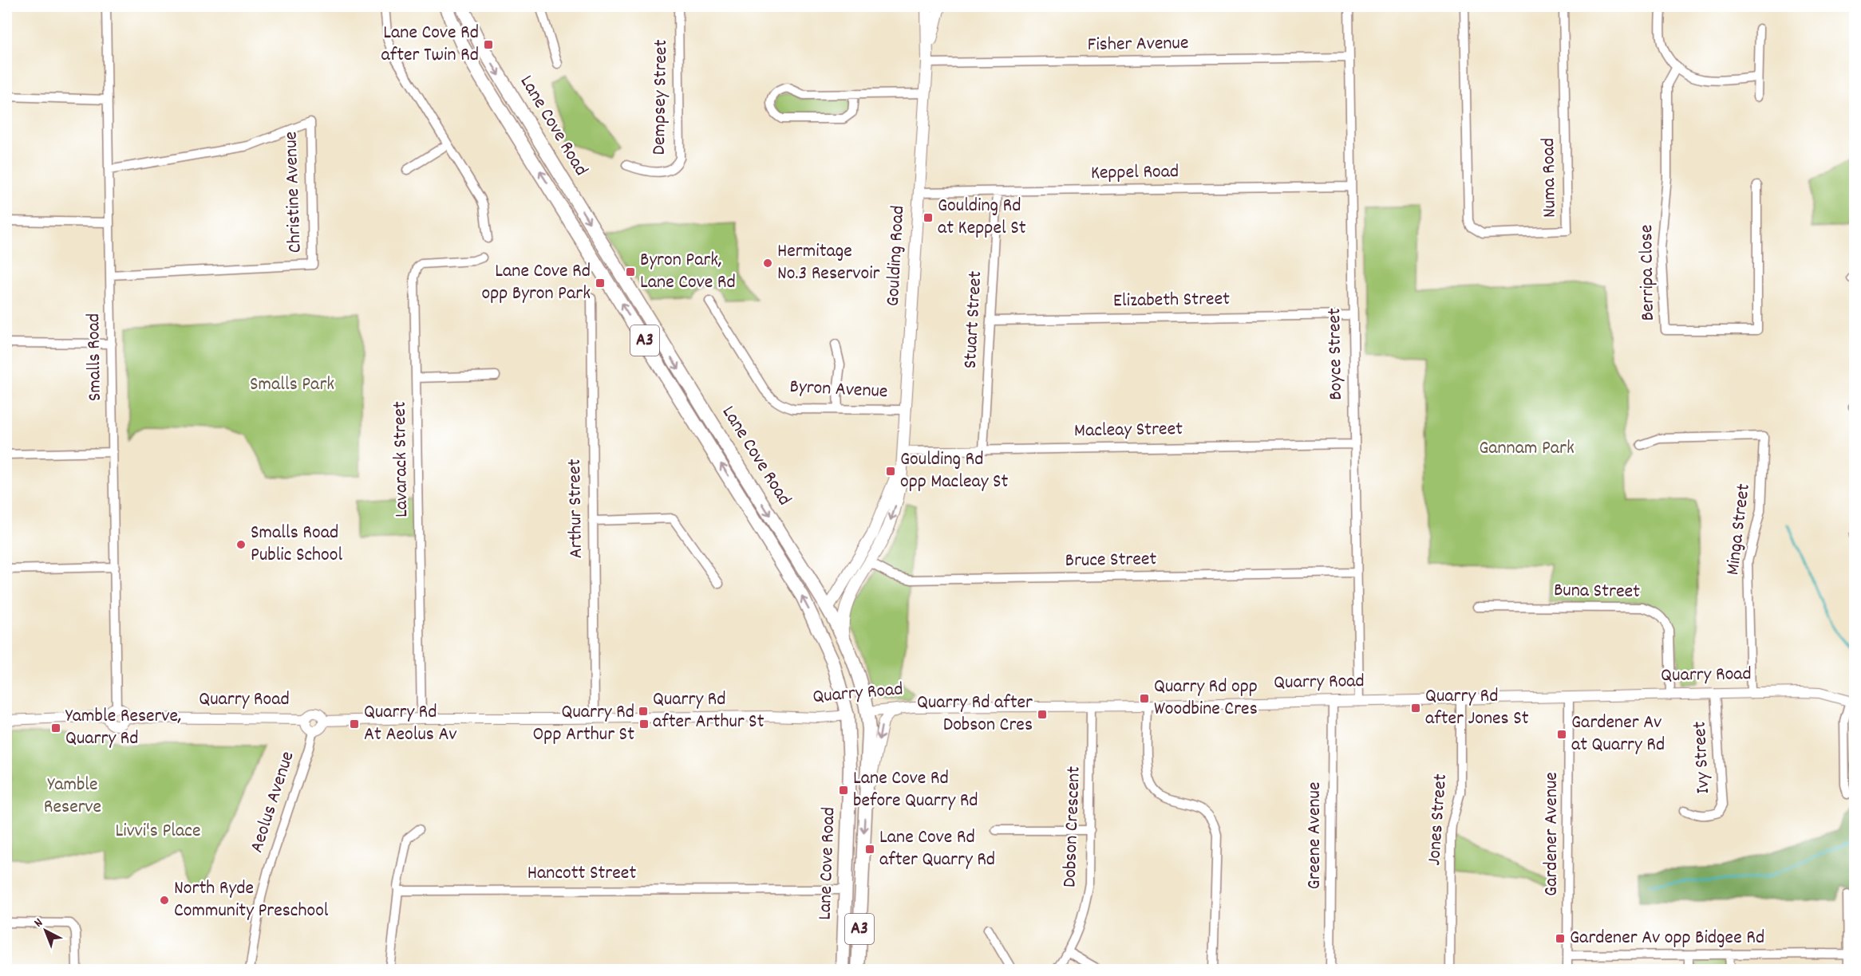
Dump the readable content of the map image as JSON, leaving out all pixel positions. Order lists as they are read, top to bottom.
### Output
{
  "streets": {
    "highway": ["Lane Cove Road", "A3", "Quarry Road"],
    "main road": ["Goulding Road"],
    "street": [
      "Fisher Avenue",
      "Dempsey Street",
      "Keppel Road",
      "Numa Road",
      "Christine Avenue",
      "Berripa Close",
      "Elizabeth Street",
      "Stuart Street",
      "Boyce Street",
      "Smalls Road",
      "Byron Avenue",
      "Macleay Street",
      "Lavarack Street",
      "Arthur Street",
      "Minga Street",
      "Bruce Street",
      "Buna Street",
      "Ivy Street",
      "Aeolus Avenue",
      "Jones Street",
      "Dobson Crescent",
      "Gardener Avenue",
      "Greene Avenue",
      "Hancott Street"
    ]
  },
  "crossings": [
    ["Fisher Avenue", "Goulding Road"],
    ["Fisher Avenue", "Boyce Street"],
    ["Lane Cove Road", "Goulding Road"],
    ["Lane Cove Road", "Quarry Road"],
    ["Lane Cove Road", "Hancott Street"],
    ["Keppel Road", "Goulding Road"],
    ["Keppel Road", "Stuart Street"],
    ["Keppel Road", "Boyce Street"],
    ["Christine Avenue", "Smalls Road"],
    ["Goulding Road", "Byron Avenue"],
    ["Goulding Road", "Macleay Street"],
    ["Goulding Road", "Bruce Street"],
    ["Elizabeth Street", "Stuart Street"],
    ["Elizabeth Street", "Boyce Street"],
    ["Stuart Street", "Macleay Street"],
    ["Boyce Street", "Macleay Street"],
    ["Boyce Street", "Bruce Street"],
    ["Boyce Street", "Quarry Road"],
    ["Smalls Road", "Quarry Road"],
    ["Lavarack Street", "Quarry Road"],
    ["Arthur Street", "Quarry Road"],
    ["Minga Street", "Quarry Road"],
    ["Buna Street", "Quarry Road"],
    ["Quarry Road", "Ivy Street"],
    ["Quarry Road", "Aeolus Avenue"],
    ["Quarry Road", "Jones Street"],
    ["Quarry Road", "Dobson Crescent"],
    ["Quarry Road", "Gardener Avenue"],
    ["Quarry Road", "Greene Avenue"]
  ],
  "parks": [
    "Smalls Park",
    "Gannam Park",
    "Yamble Reserve",
    "Livvi's Place"
  ],
  "places": {
    "transit": [
      "Lane Cove Rd after Twin Rd",
      "Goulding Rd at Keppel St",
      "Byron Park, Lane Cove Rd",
      "Lane Cove Rd opp Byron Park",
      "Goulding Rd opp Macleay St",
      "Quarry Rd opp Woodbine Cres",
      "Quarry Rd after Jones St",
      "Quarry Rd after Arthur St",
      "Quarry Rd after Dobson Cres",
      "Quarry Rd At Aeolus Av",
      "Quarry Rd Opp Arthur St",
      "Yamble Reserve, Quarry Rd",
      "Gardener Av at Quarry Rd",
      "Lane Cove Rd before Quarry Rd",
      "Lane Cove Rd after Quarry Rd",
      "Gardener Av opp Bidgee Rd"
    ],
    "other": ["Hermitage No.3 Reservoir", "Smalls Road Public School", "North Ryde Community Preschool"]
  },
  "north": "top left"
}
